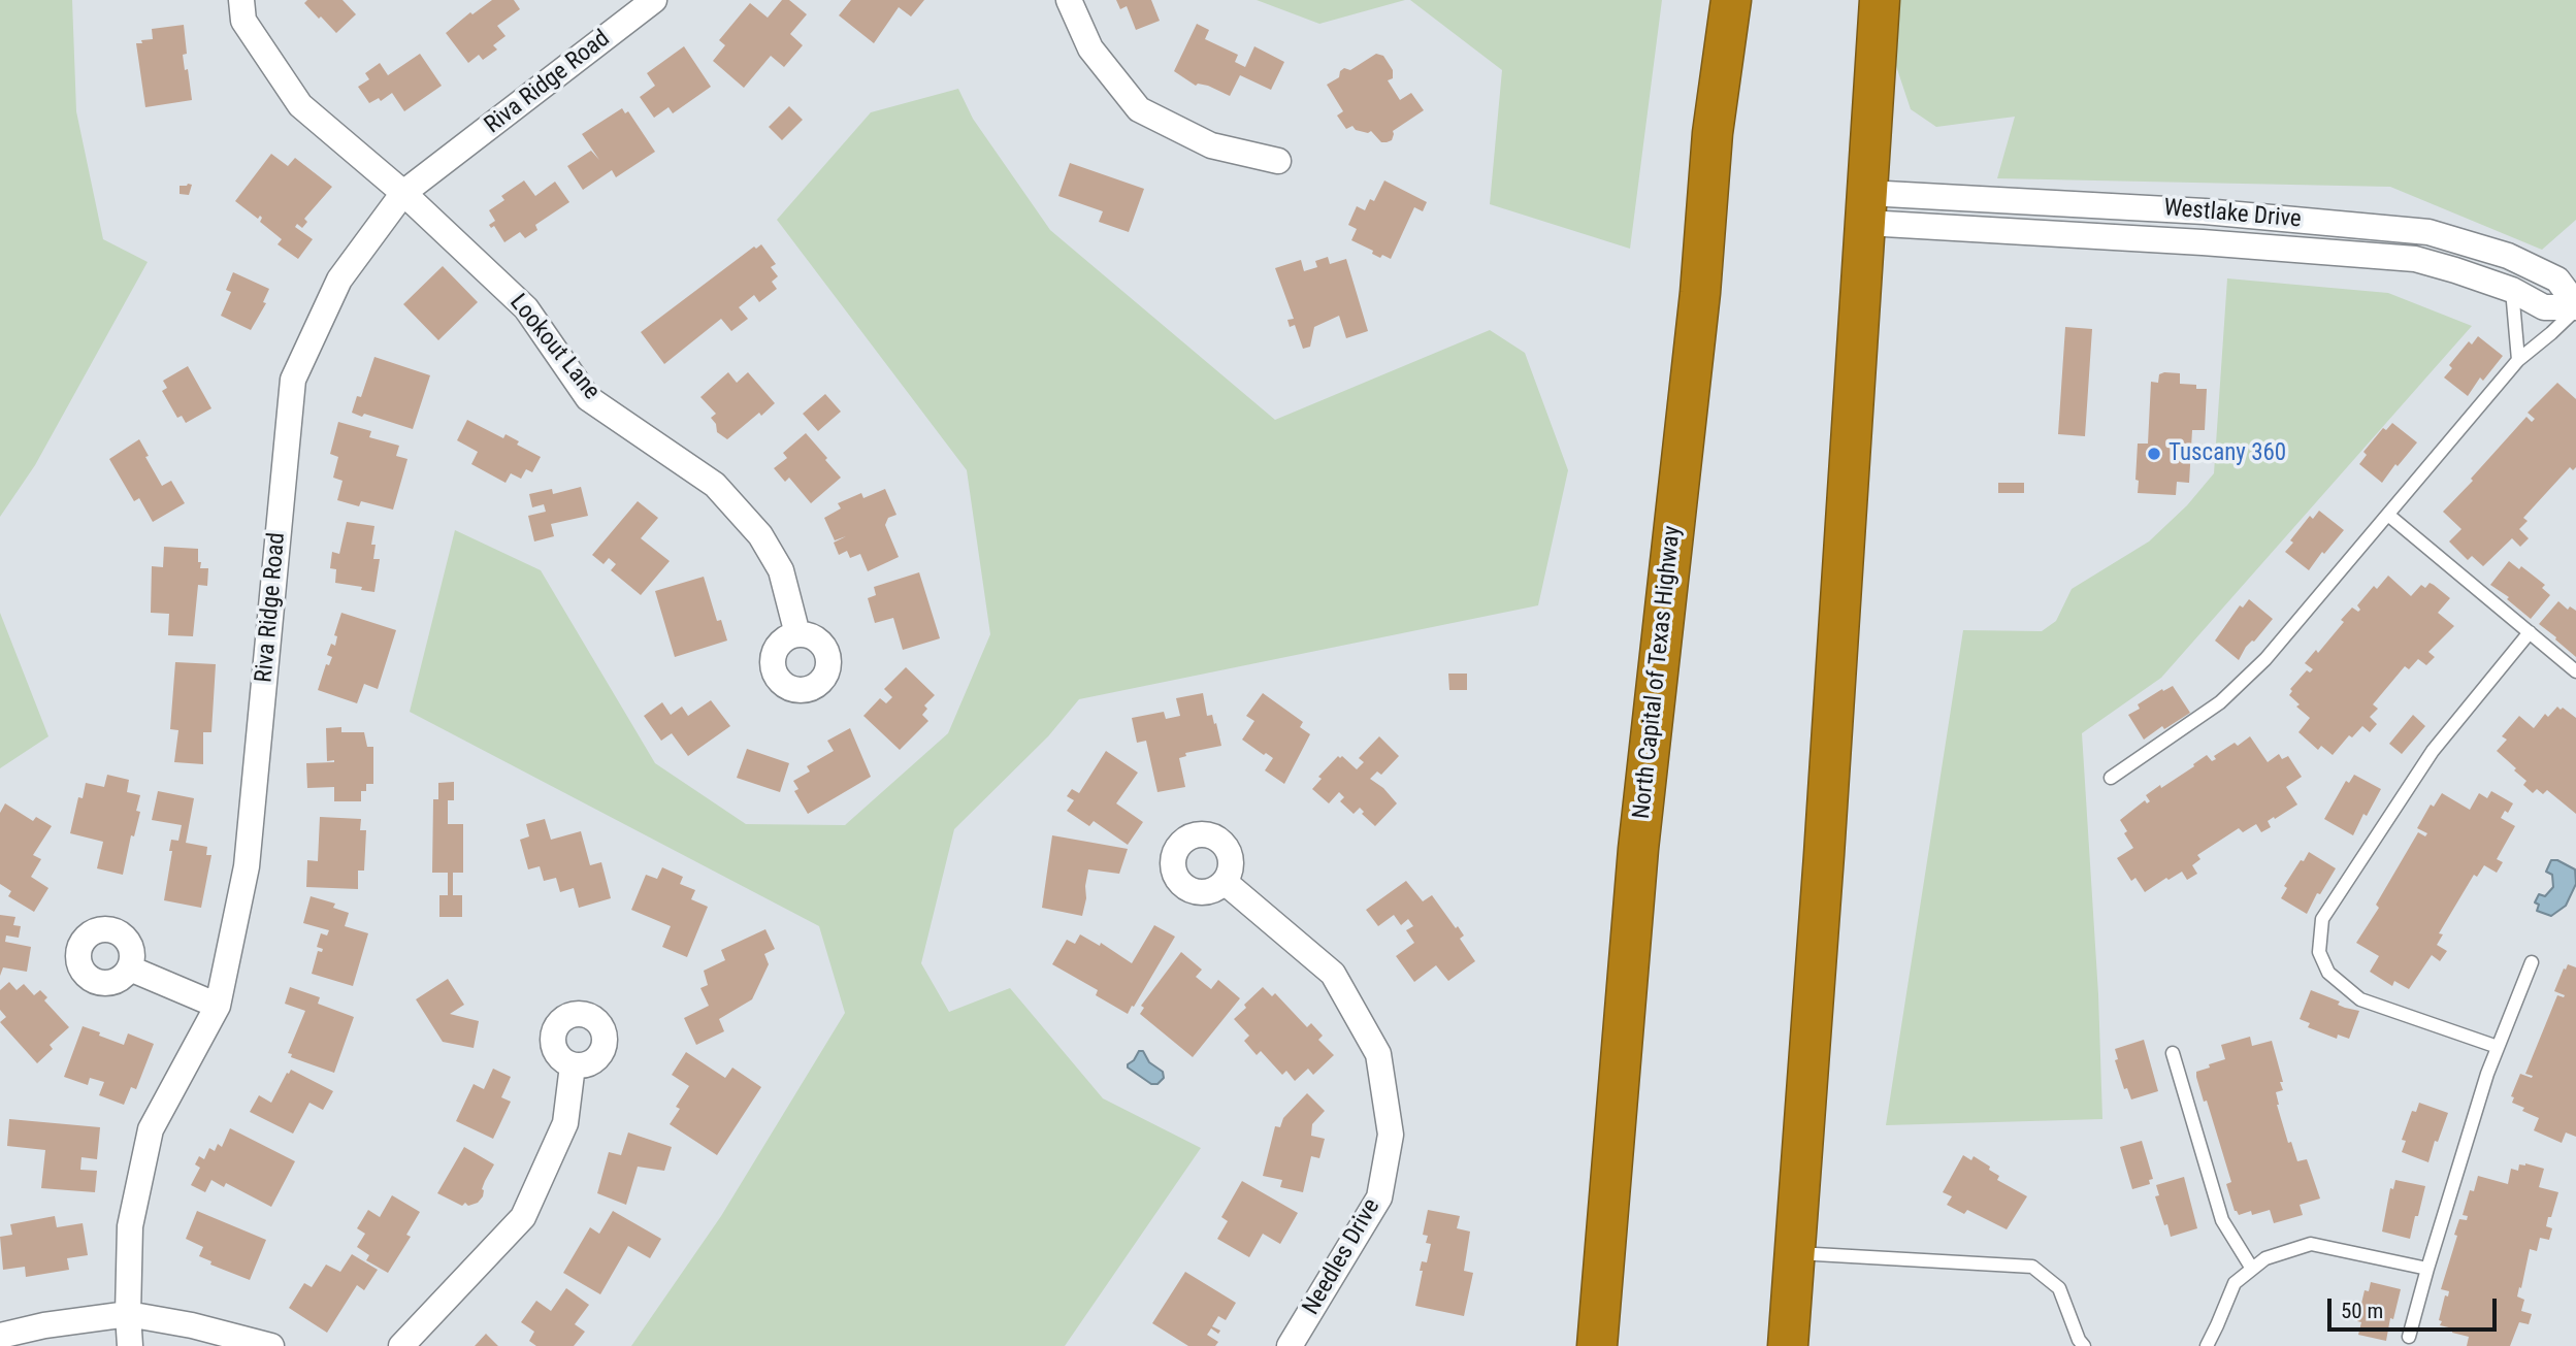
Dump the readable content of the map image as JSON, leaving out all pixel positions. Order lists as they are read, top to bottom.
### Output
{
  "streets": {
    "highway": ["North Capital of Texas Highway"],
    "street": [
      "Riva Ridge Road",
      "Westlake Drive",
      "Lookout Lane",
      "Needles Drive"
    ]
  },
  "crossings": [
    ["Riva Ridge Road", "Lookout Lane"]
  ],
  "places": ["Tuscany 360"],
  "scale_bar": "50 m"
}
